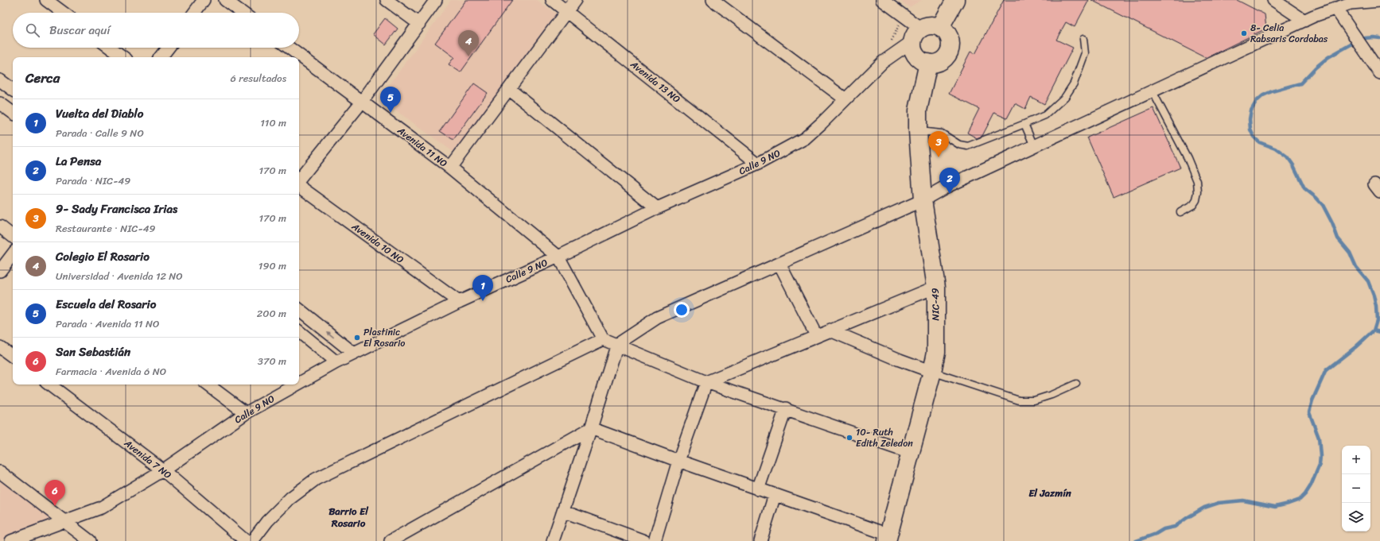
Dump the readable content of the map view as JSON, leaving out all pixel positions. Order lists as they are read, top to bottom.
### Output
{
  "streets": {
    "street": [
      "Avenida 13 NO",
      "Avenida 11 NO",
      "Calle 9 NO",
      "Avenida 10 NO",
      "NIC-49",
      "Avenida 7 NO"
    ]
  },
  "crossings": [
    ["Avenida 13 NO", "Calle 9 NO"],
    ["Avenida 11 NO", "Calle 9 NO"],
    ["Calle 9 NO", "Avenida 10 NO"],
    ["Calle 9 NO", "NIC-49"],
    ["Calle 9 NO", "Avenida 7 NO"]
  ],
  "districts": ["El Jazmín", "Barrio El Rosario"],
  "places": ["8- Celia Rabsaris Cordobas", "Plastinic El Rosario", "10- Ruth Edith Zeledon"],
  "page": {
    "search": "Buscar aquí",
    "pins": [
      "4",
      "5",
      "3",
      "2",
      "1",
      "6"
    ],
    "heading": ["Cerca", "6 resultados"],
    "list": [
      {
        "mark": "1",
        "name": "Vuelta del Diablo",
        "note": "Parada · Calle 9 NO",
        "value": "110 m"
      },
      {
        "mark": "2",
        "name": "La Pensa",
        "note": "Parada · NIC-49",
        "value": "170 m"
      },
      {
        "mark": "3",
        "name": "9- Sady Francisca Irias",
        "note": "Restaurante · NIC-49",
        "value": "170 m"
      },
      {
        "mark": "4",
        "name": "Colegio El Rosario",
        "note": "Universidad · Avenida 12 NO",
        "value": "190 m"
      },
      {
        "mark": "5",
        "name": "Escuela del Rosario",
        "note": "Parada · Avenida 11 NO",
        "value": "200 m"
      },
      {
        "mark": "6",
        "name": "San Sebastián",
        "note": "Farmacia · Avenida 6 NO",
        "value": "370 m"
      }
    ],
    "map_buttons": ["+", "−"]
  }
}
